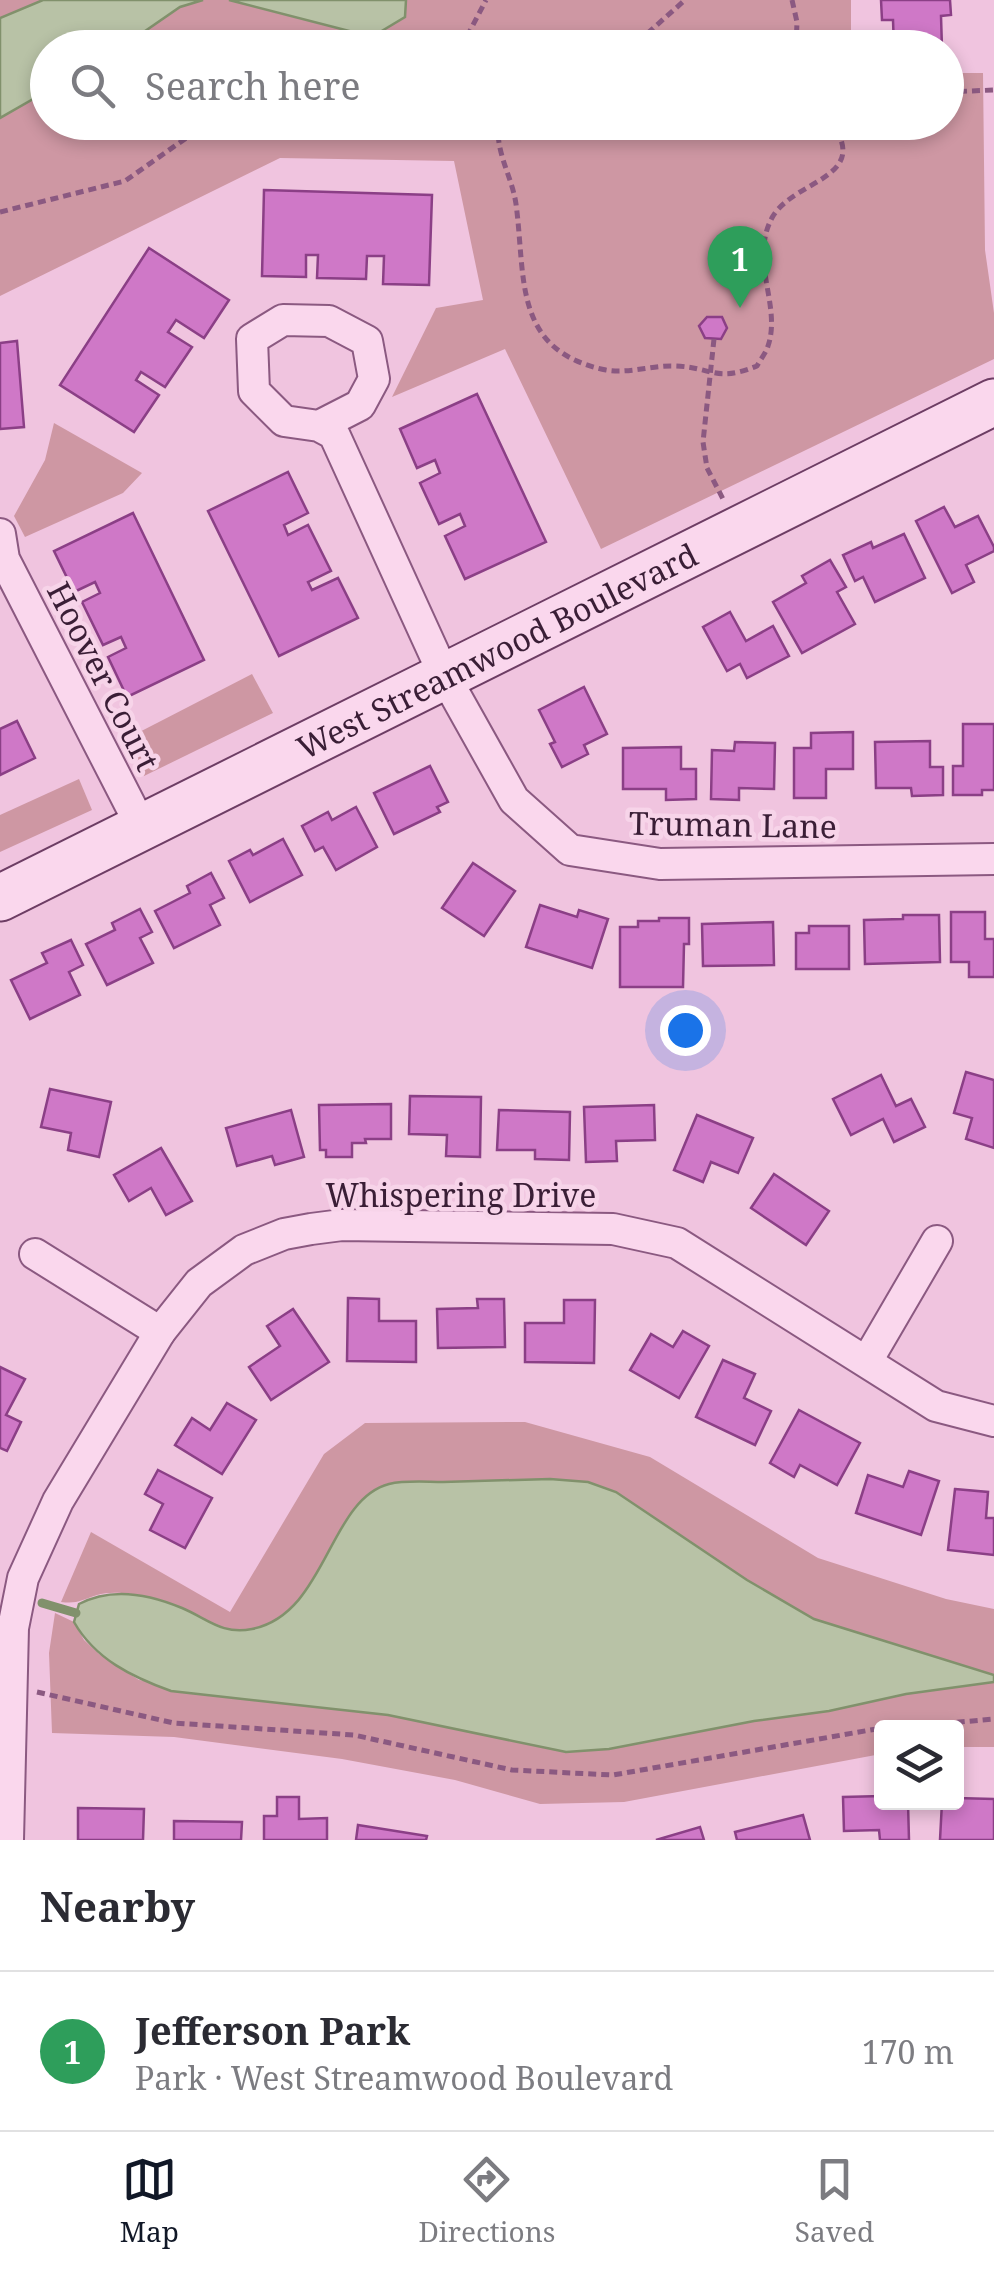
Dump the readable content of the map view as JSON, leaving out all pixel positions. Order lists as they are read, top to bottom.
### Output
{
  "streets": {
    "street": [
      "West Streamwood Boulevard",
      "Hoover Court",
      "Truman Lane",
      "Whispering Drive"
    ]
  },
  "crossings": [
    ["West Streamwood Boulevard", "Hoover Court"],
    ["West Streamwood Boulevard", "Truman Lane"]
  ],
  "page": {
    "search": "Search here",
    "pins": "1",
    "heading": "Nearby",
    "list": [
      {
        "mark": "1",
        "name": "Jefferson Park",
        "note": "Park · West Streamwood Boulevard",
        "value": "170 m"
      }
    ],
    "nav": ["Map", "Directions", "Saved"]
  }
}
